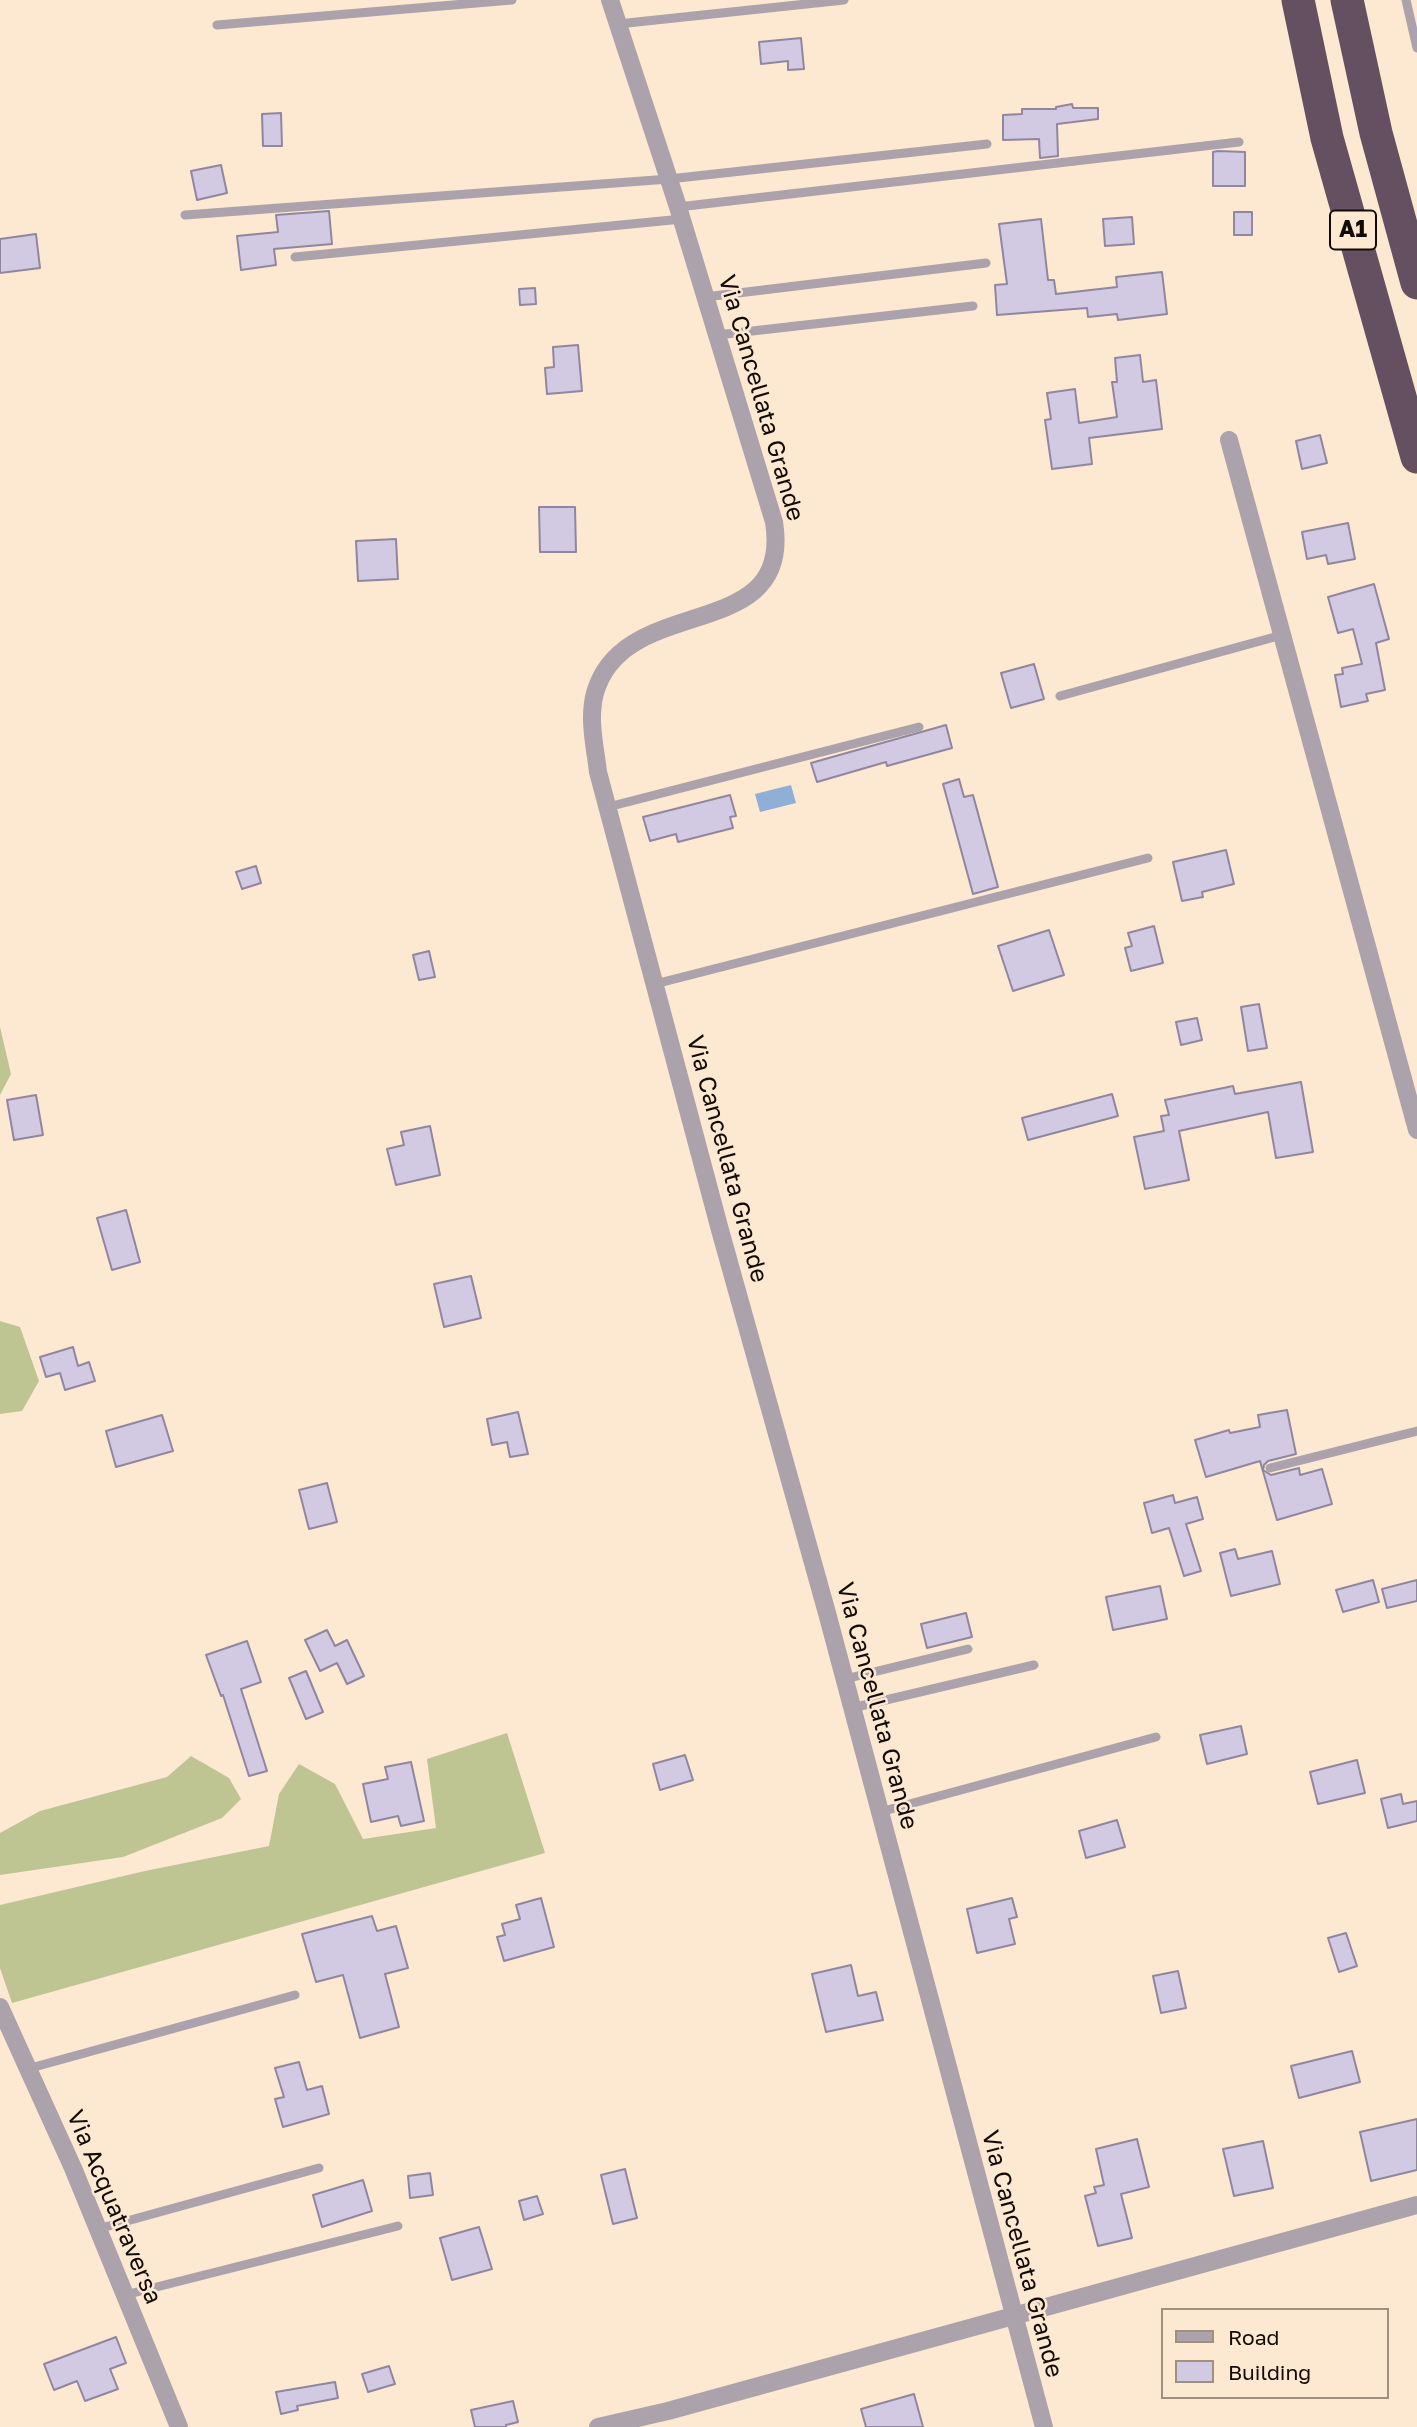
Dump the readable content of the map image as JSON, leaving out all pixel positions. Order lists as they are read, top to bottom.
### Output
{
  "streets": {
    "highway": ["A1"],
    "street": ["Via Cancellata Grande", "Via Acquatraversa"]
  },
  "legend": ["Road", "Building"]
}
